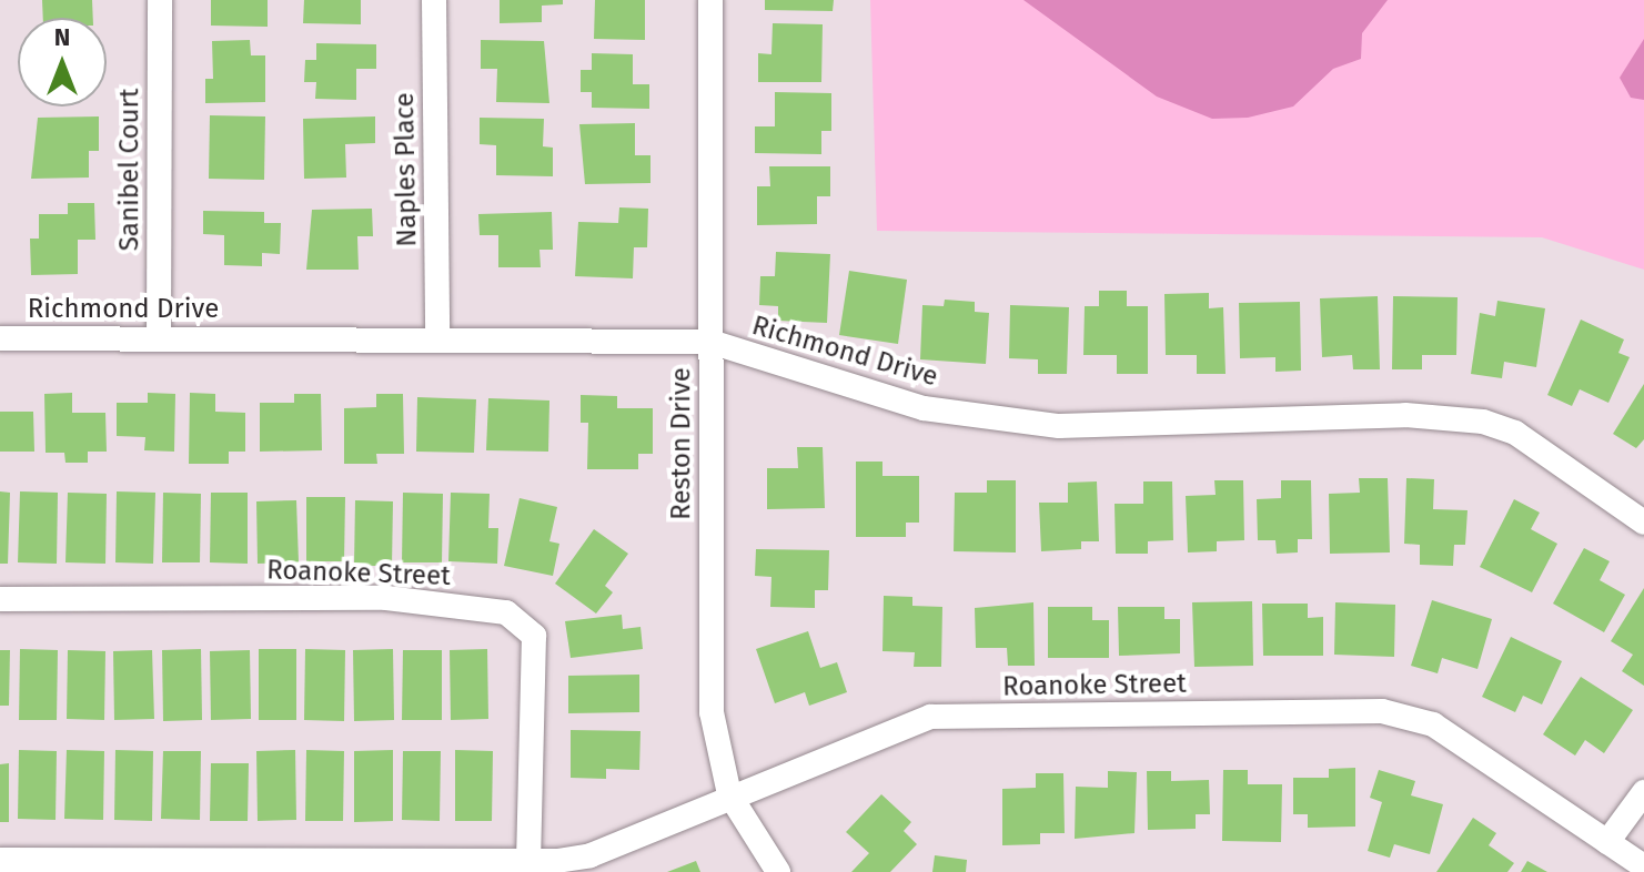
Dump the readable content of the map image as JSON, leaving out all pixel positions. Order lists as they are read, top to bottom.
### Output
{
  "streets": {
    "street": [
      "Sanibel Court",
      "Naples Place",
      "Richmond Drive",
      "Reston Drive",
      "Roanoke Street"
    ]
  },
  "crossings": [
    ["Sanibel Court", "Richmond Drive"],
    ["Naples Place", "Richmond Drive"],
    ["Richmond Drive", "Reston Drive"],
    ["Reston Drive", "Roanoke Street"]
  ],
  "north": "top"
}
